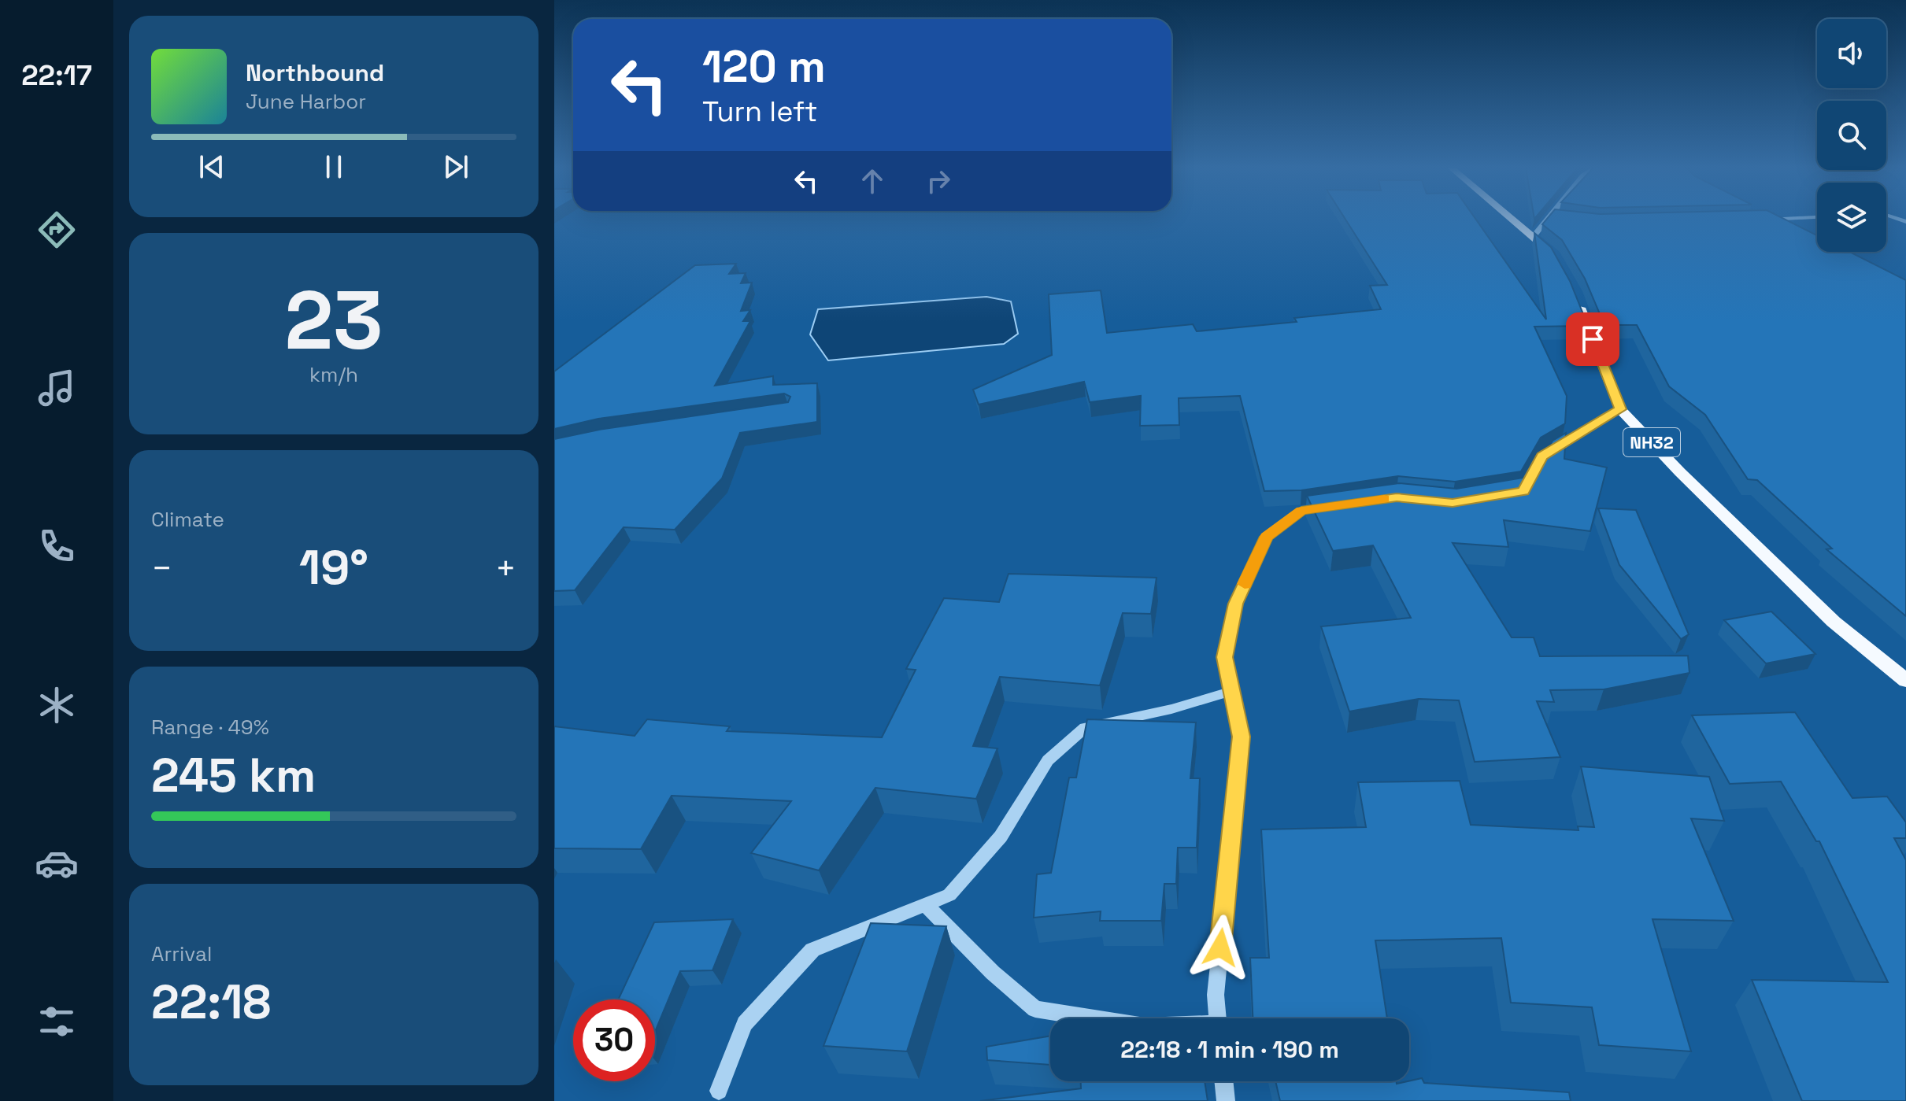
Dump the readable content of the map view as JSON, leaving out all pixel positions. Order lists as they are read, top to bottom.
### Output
{
  "streets": {
    "main road": ["NH32"]
  },
  "page": {
    "tabs": "22:17",
    "turn": ["120 m", "Turn left"],
    "song": ["Northbound", "June Harbor"],
    "tile": [
      ["23", "km/h"],
      "Climate",
      ["Range · 49%", "245 km"],
      ["Arrival", "22:18"]
    ],
    "heat": ["−", "19°", "+"],
    "limit": "30",
    "trip": "22:18 · 1 min · 190 m"
  }
}
